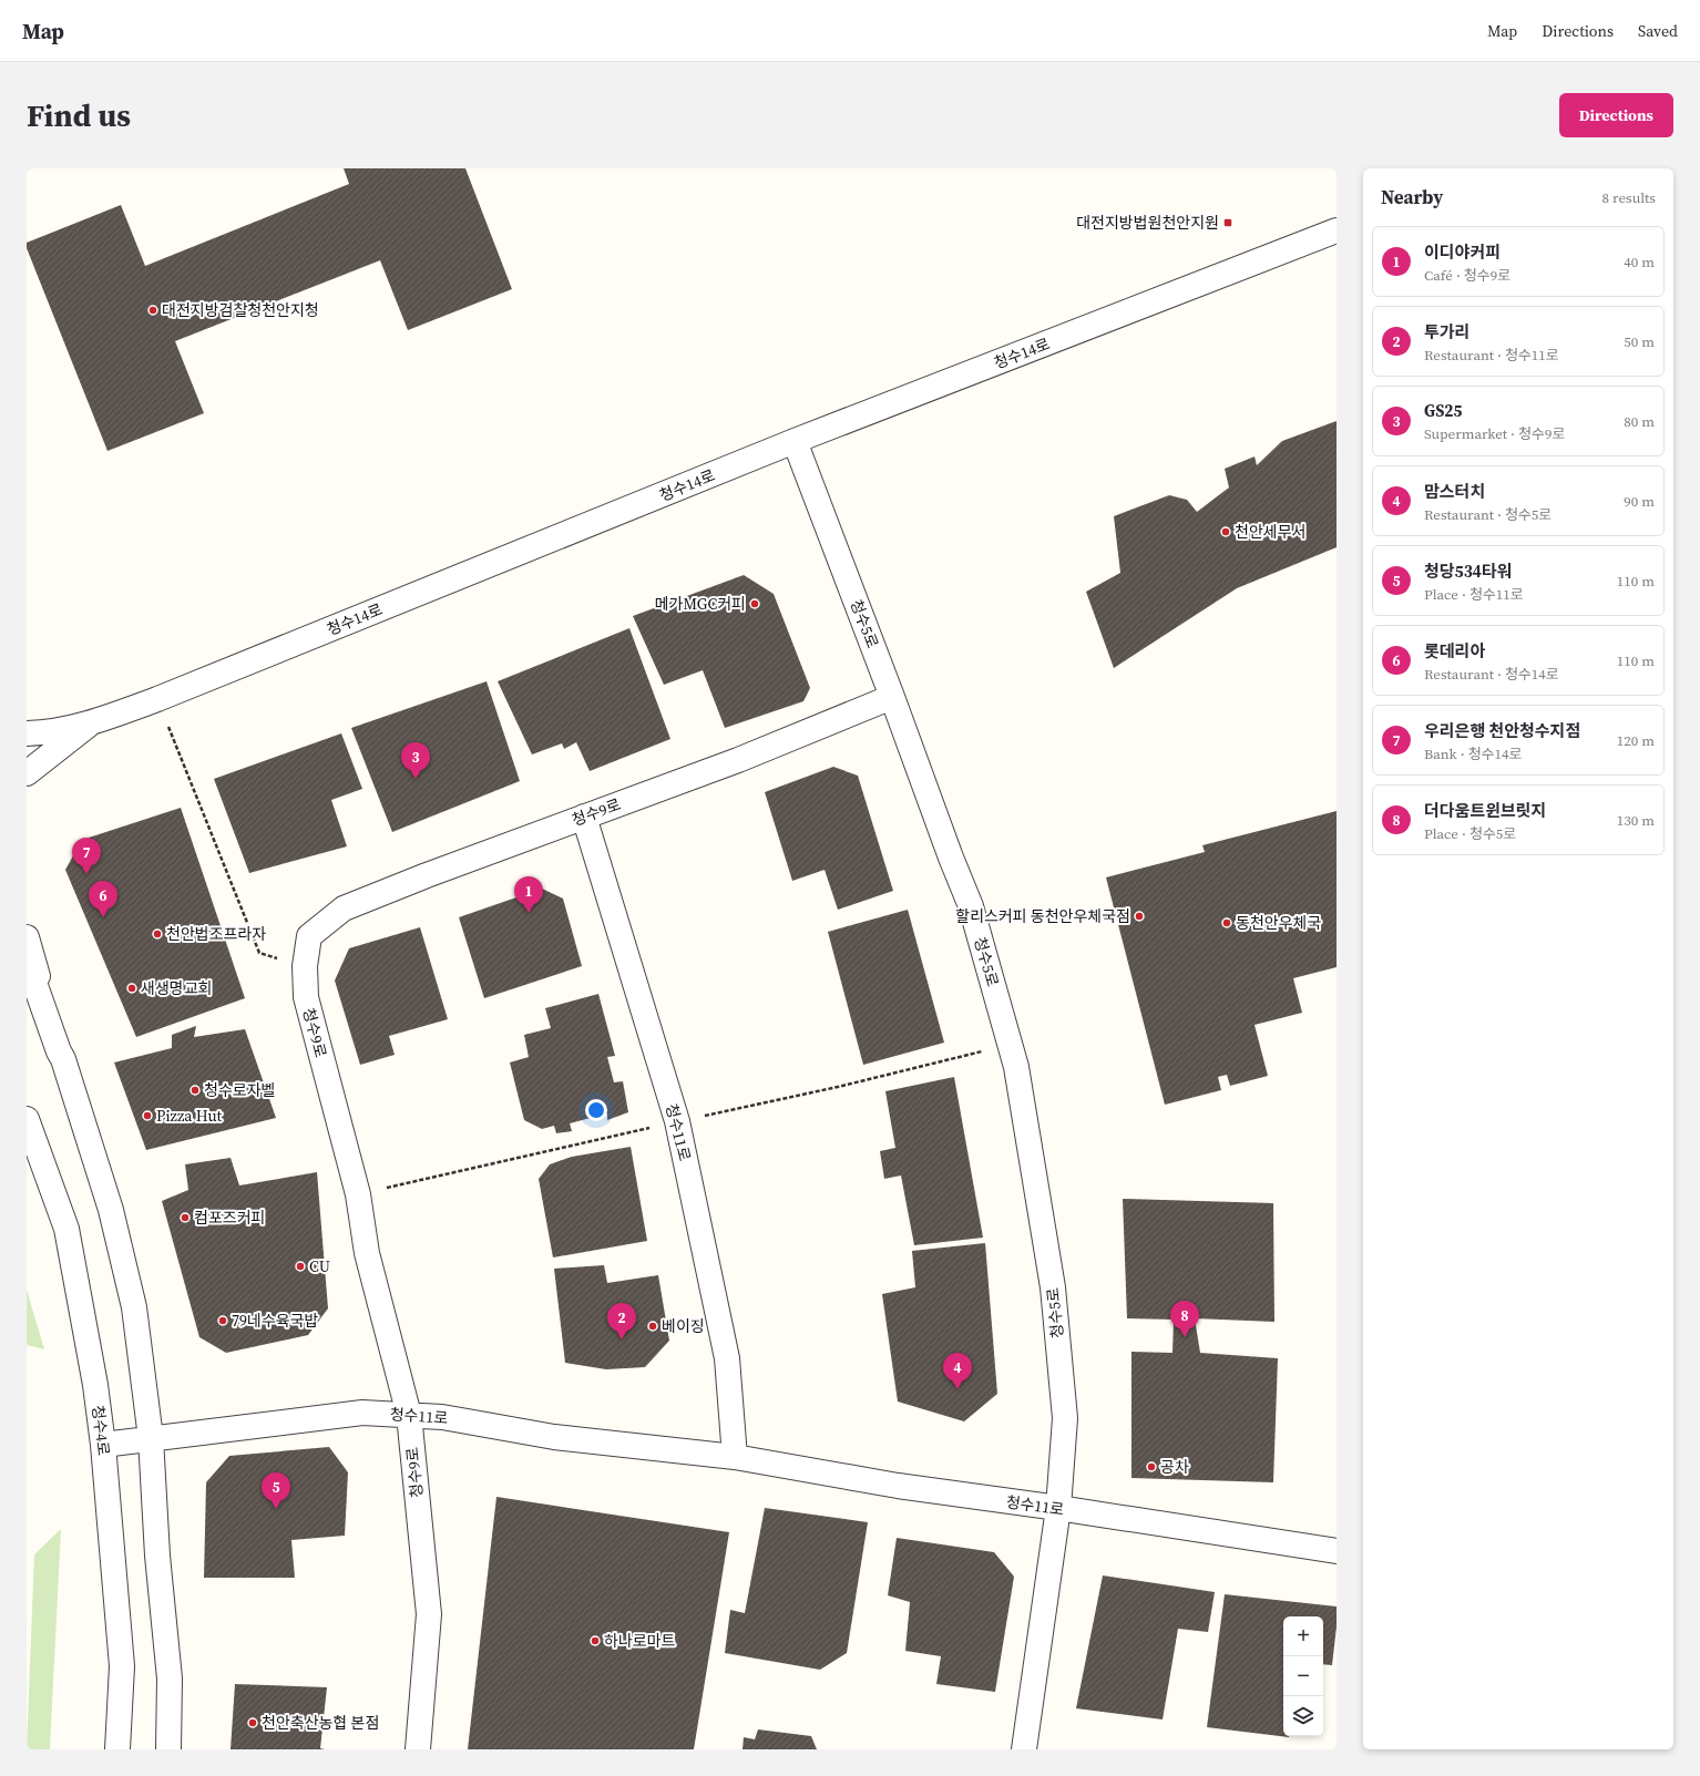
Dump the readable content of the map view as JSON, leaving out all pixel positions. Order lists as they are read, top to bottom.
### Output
{
  "streets": {
    "street": [
      "청수14로",
      "청수5로",
      "청수9로",
      "청수11로",
      "청수4로"
    ]
  },
  "crossings": [
    ["청수14로", "청수5로"],
    ["청수5로", "청수9로"],
    ["청수5로", "청수11로"],
    ["청수9로", "청수11로"],
    ["청수11로", "청수4로"]
  ],
  "places": {
    "transit": ["대전지방법원천안지원"],
    "other": [
      "대전지방검찰청천안지청",
      "천안세무서",
      "메가MGC커피",
      "할리스커피 동천안우체국점",
      "동천안우체국",
      "천안법조프라자",
      "새생명교회",
      "청수로자벨",
      "Pizza Hut",
      "컴포즈커피",
      "CU",
      "79네수육국밥",
      "베이징",
      "공차",
      "하나로마트",
      "천안축산농협 본점"
    ]
  },
  "page": {
    "header": "Map",
    "nav": ["Map", "Directions", "Saved"],
    "buttons": "Directions",
    "title": "Find us",
    "heading": ["Nearby", "8 results"],
    "list": [
      {
        "mark": "1",
        "name": "이디야커피",
        "note": "Café · 청수9로",
        "value": "40 m"
      },
      {
        "mark": "2",
        "name": "투가리",
        "note": "Restaurant · 청수11로",
        "value": "50 m"
      },
      {
        "mark": "3",
        "name": "GS25",
        "note": "Supermarket · 청수9로",
        "value": "80 m"
      },
      {
        "mark": "4",
        "name": "맘스터치",
        "note": "Restaurant · 청수5로",
        "value": "90 m"
      },
      {
        "mark": "5",
        "name": "청당534타워",
        "note": "Place · 청수11로",
        "value": "110 m"
      },
      {
        "mark": "6",
        "name": "롯데리아",
        "note": "Restaurant · 청수14로",
        "value": "110 m"
      },
      {
        "mark": "7",
        "name": "우리은행 천안청수지점",
        "note": "Bank · 청수14로",
        "value": "120 m"
      },
      {
        "mark": "8",
        "name": "더다움트윈브릿지",
        "note": "Place · 청수5로",
        "value": "130 m"
      }
    ],
    "pins": [
      "3",
      "7",
      "1",
      "6",
      "8",
      "2",
      "4",
      "5"
    ],
    "map_buttons": ["+", "−"]
  }
}
